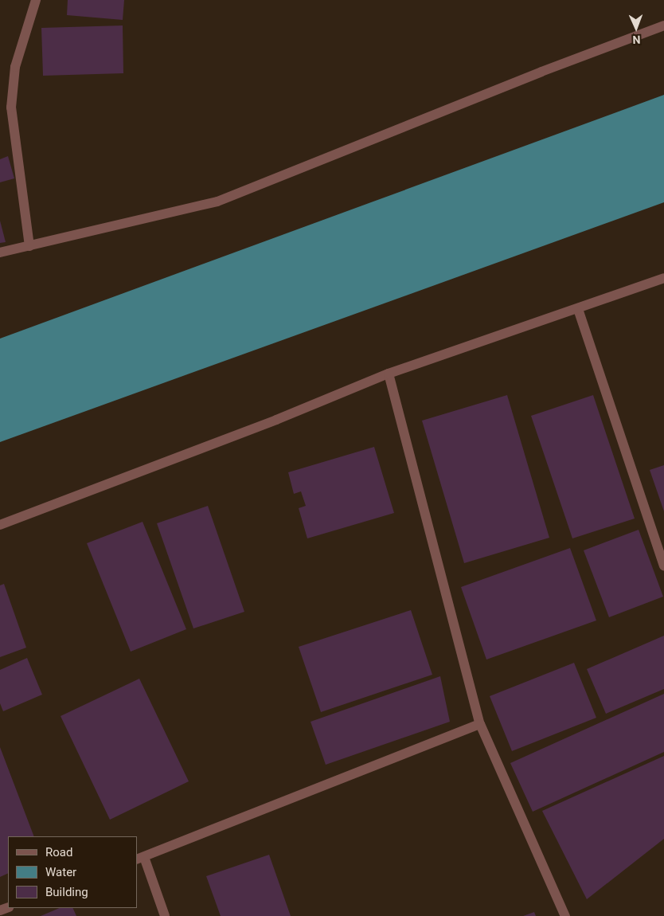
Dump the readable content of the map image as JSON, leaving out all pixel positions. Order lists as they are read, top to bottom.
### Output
{
  "legend": ["Road", "Water", "Building"],
  "north": "bottom"
}
